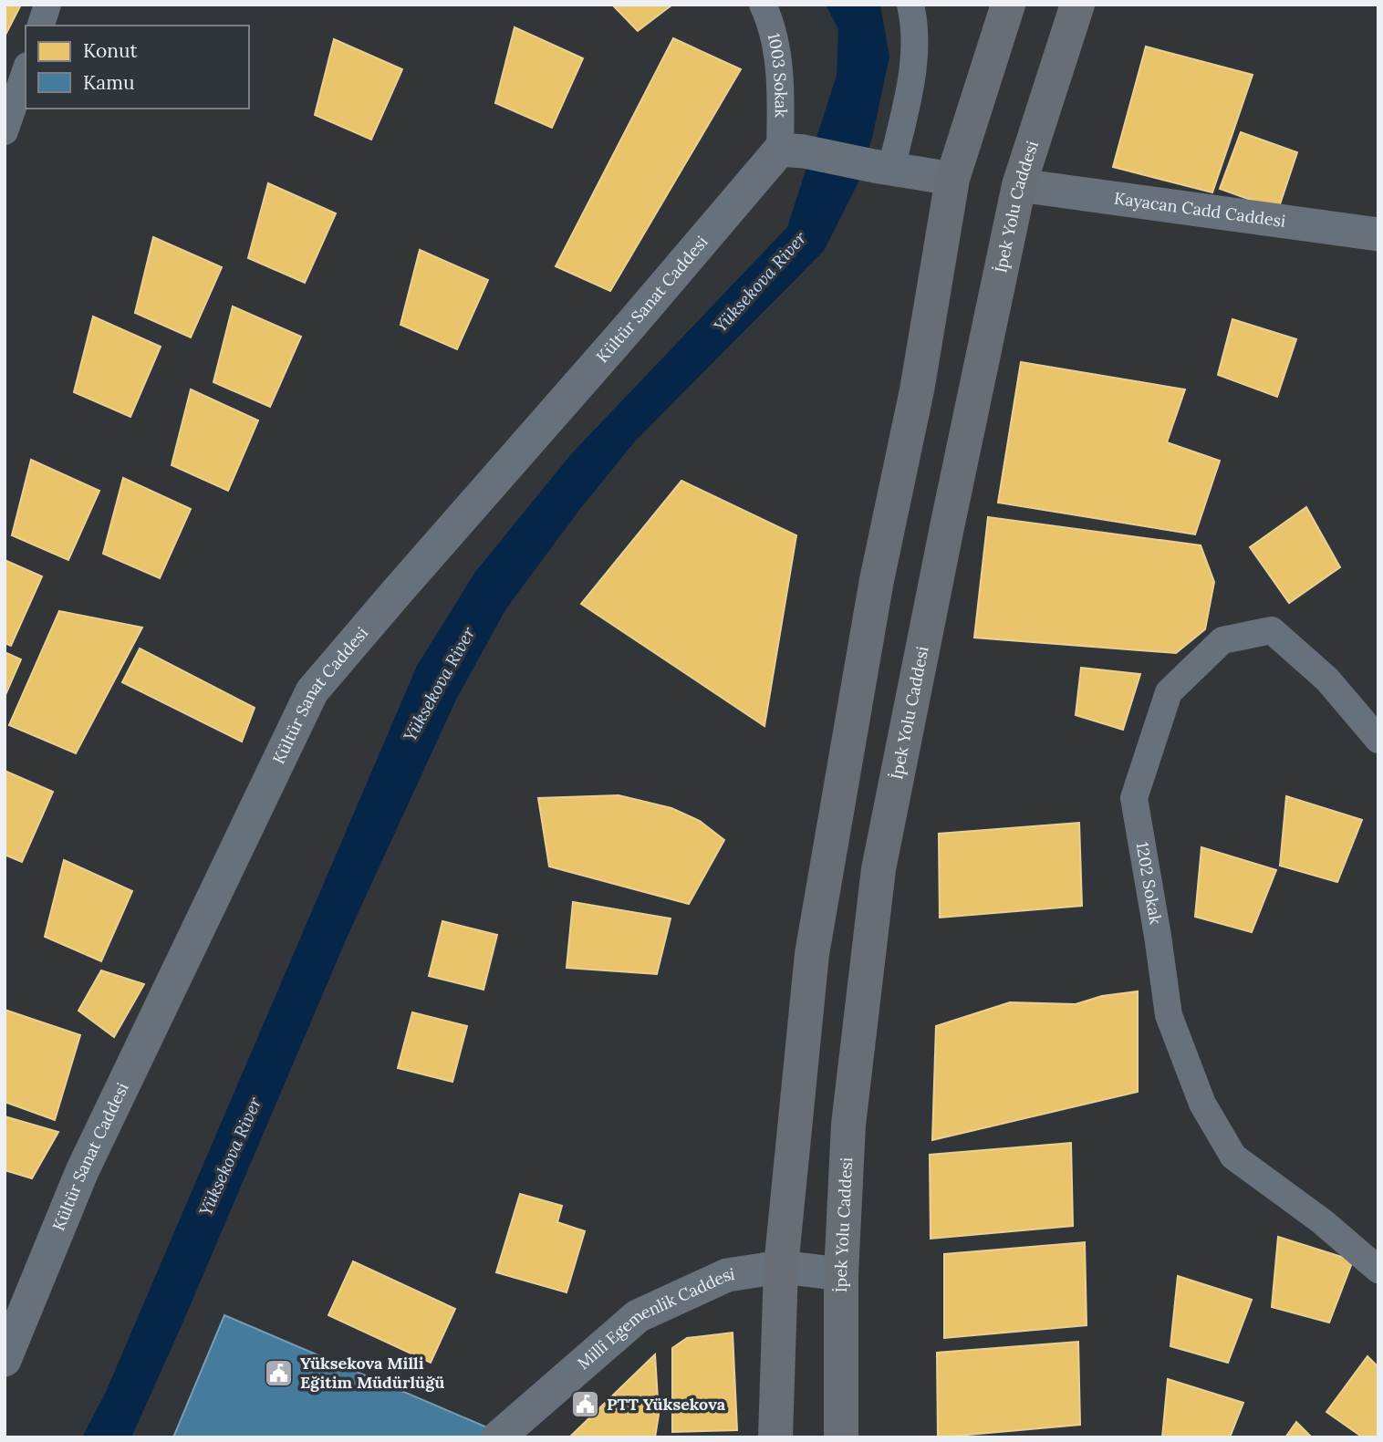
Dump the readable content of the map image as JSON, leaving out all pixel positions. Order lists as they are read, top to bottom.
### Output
{
  "streets": {
    "highway": ["İpek Yolu Caddesi"],
    "street": [
      "1003 Sokak",
      "Kayacan Cadd Caddesi",
      "Kültür Sanat Caddesi",
      "1202 Sokak",
      "Millî Egemenlik Caddesi"
    ]
  },
  "crossings": [
    ["1003 Sokak", "Kültür Sanat Caddesi"],
    ["İpek Yolu Caddesi", "Kayacan Cadd Caddesi"],
    ["İpek Yolu Caddesi", "Millî Egemenlik Caddesi"]
  ],
  "water": ["Yüksekova River"],
  "places": {
    "public building": ["Yüksekova Milli Eğitim Müdürlüğü", "PTT Yüksekova"]
  },
  "legend": ["Konut", "Kamu"]
}
